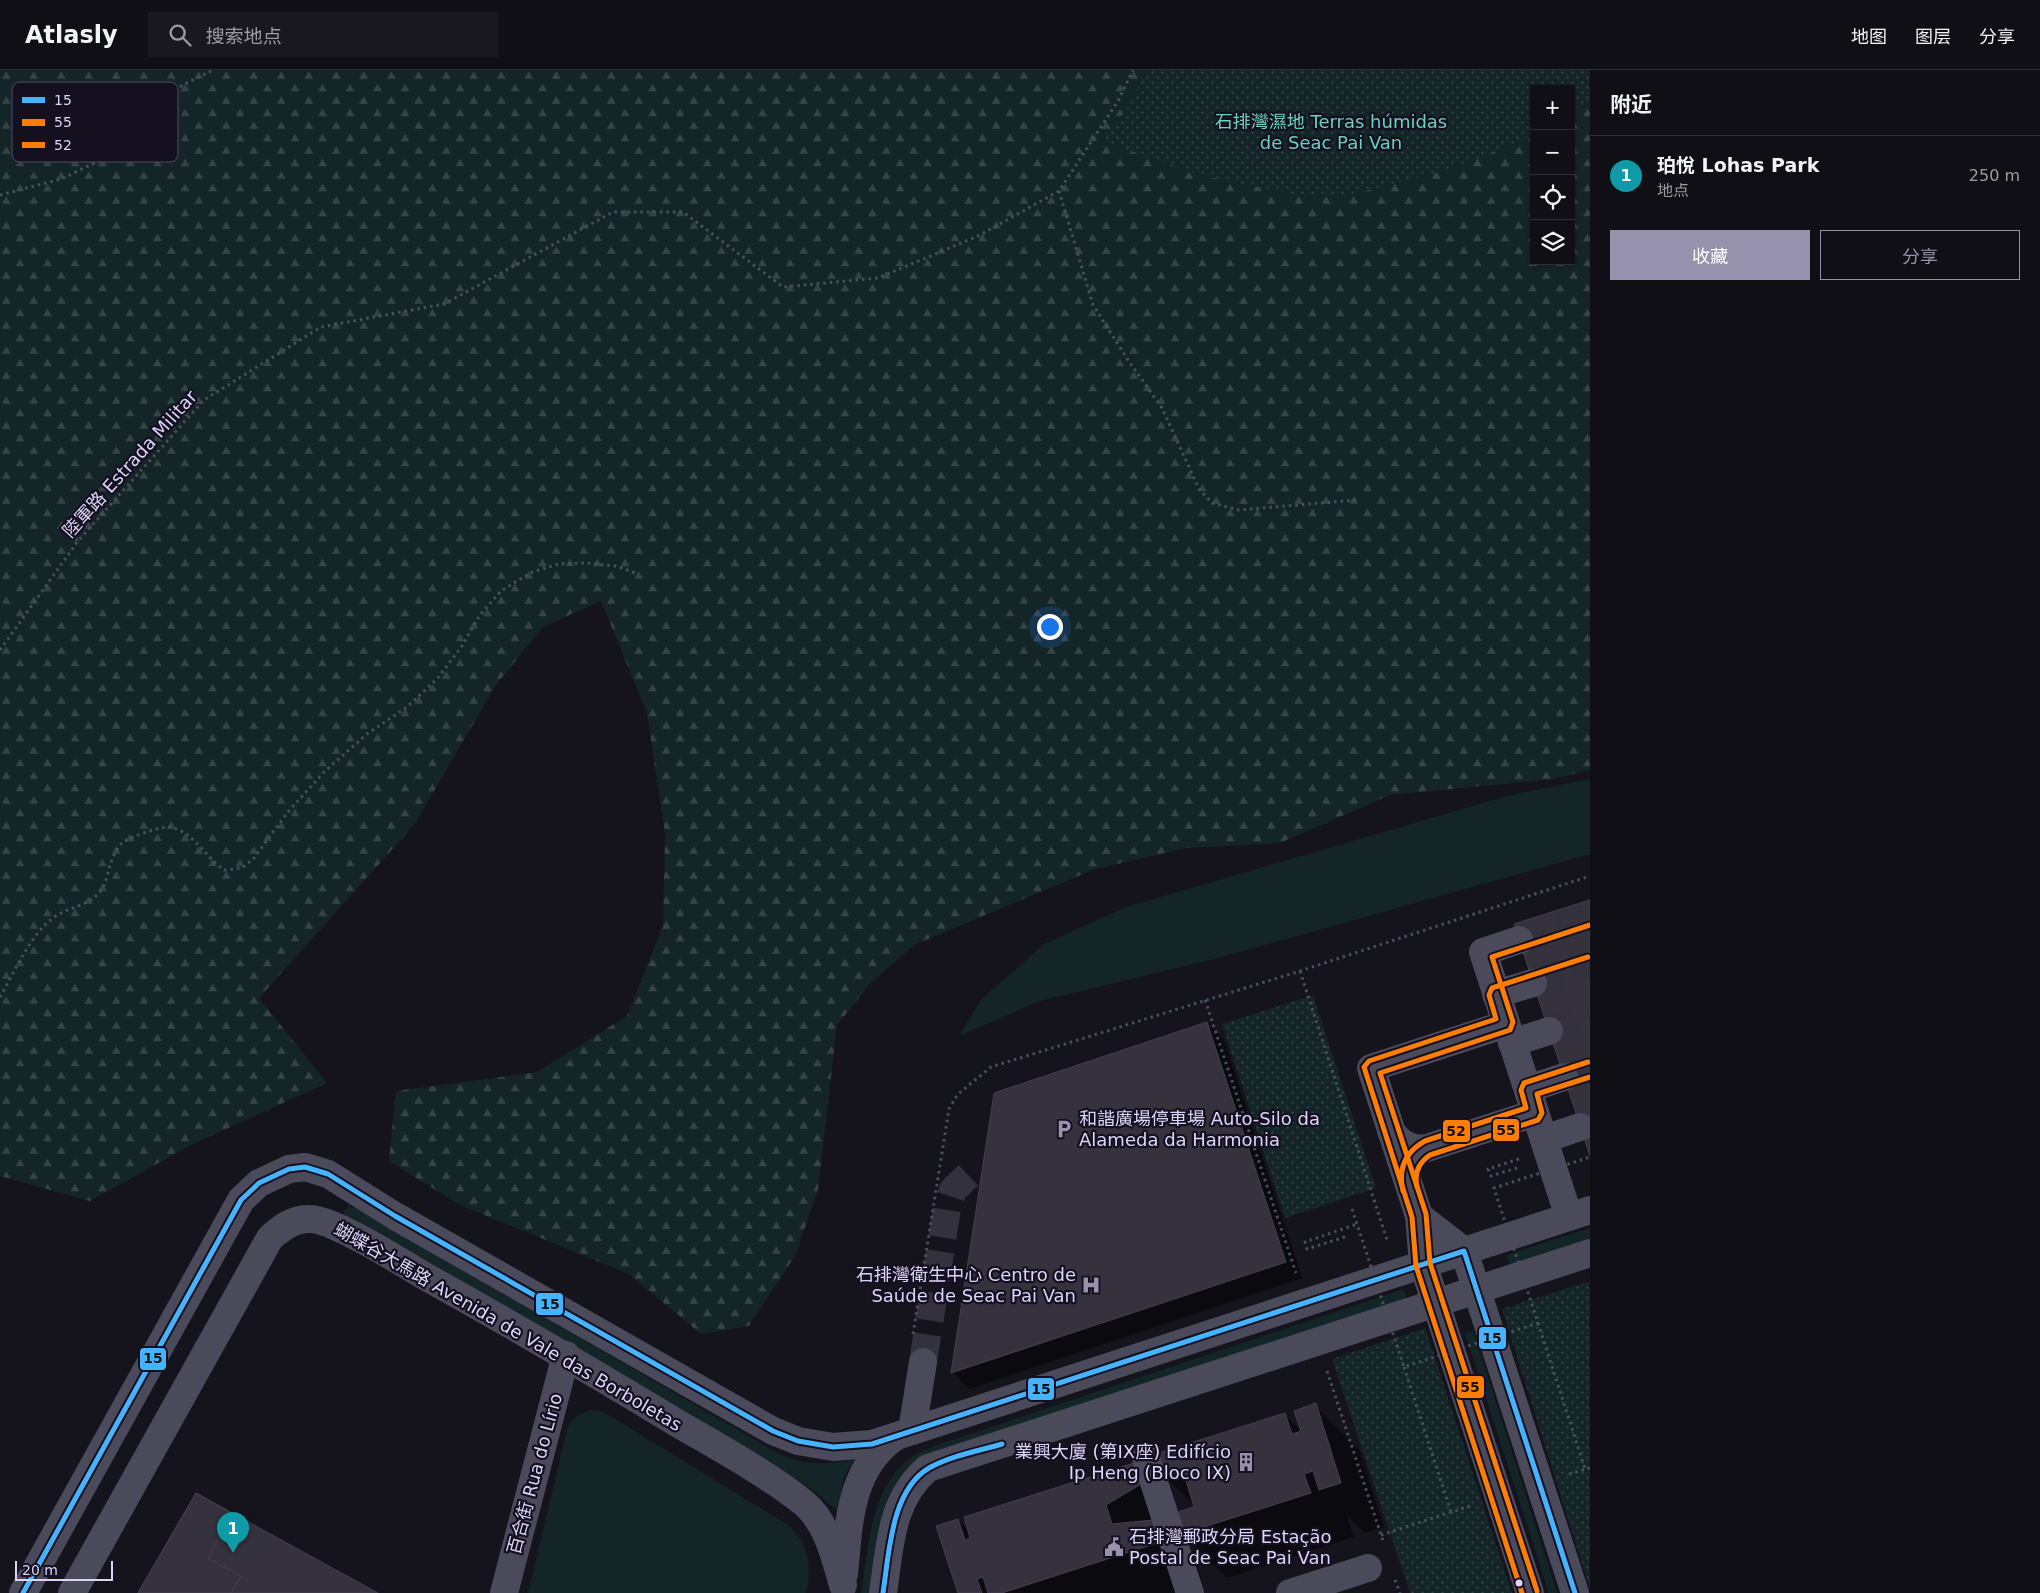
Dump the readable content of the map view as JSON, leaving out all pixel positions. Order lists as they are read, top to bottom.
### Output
{
  "streets": {
    "street": ["蝴蝶谷大馬路 Avenida de Vale das Borboletas", "百合街 Rua do Lírio"],
    "path": ["陸軍路 Estrada Militar"]
  },
  "crossings": [
    ["蝴蝶谷大馬路 Avenida de Vale das Borboletas", "百合街 Rua do Lírio"]
  ],
  "parks": ["石排灣濕地 Terras húmidas de Seac Pai Van"],
  "places": {
    "parking": ["和諧廣場停車場 Auto-Silo da Alameda da Harmonia"],
    "hospital": ["石排灣衛生中心 Centro de Saúde de Seac Pai Van"],
    "building": ["業興大廈 (第IX座) Edifício Ip Heng (Bloco IX)"],
    "public building": ["石排灣郵政分局 Estação Postal de Seac Pai Van"]
  },
  "lines": ["transit line 55", "transit line 52", "transit line 15"],
  "legend": ["15", "55", "52"],
  "scale_bar": "20 m",
  "page": {
    "header": "Atlasly",
    "search": "搜索地点",
    "nav": ["地图", "图层", "分享"],
    "heading": "附近",
    "map_buttons": ["+", "−"],
    "list": [
      {
        "mark": "1",
        "name": "珀悅 Lohas Park",
        "note": "地点",
        "value": "250 m"
      }
    ],
    "buttons": ["收藏", "分享"],
    "pins": "1",
    "scale": "20 m"
  }
}
